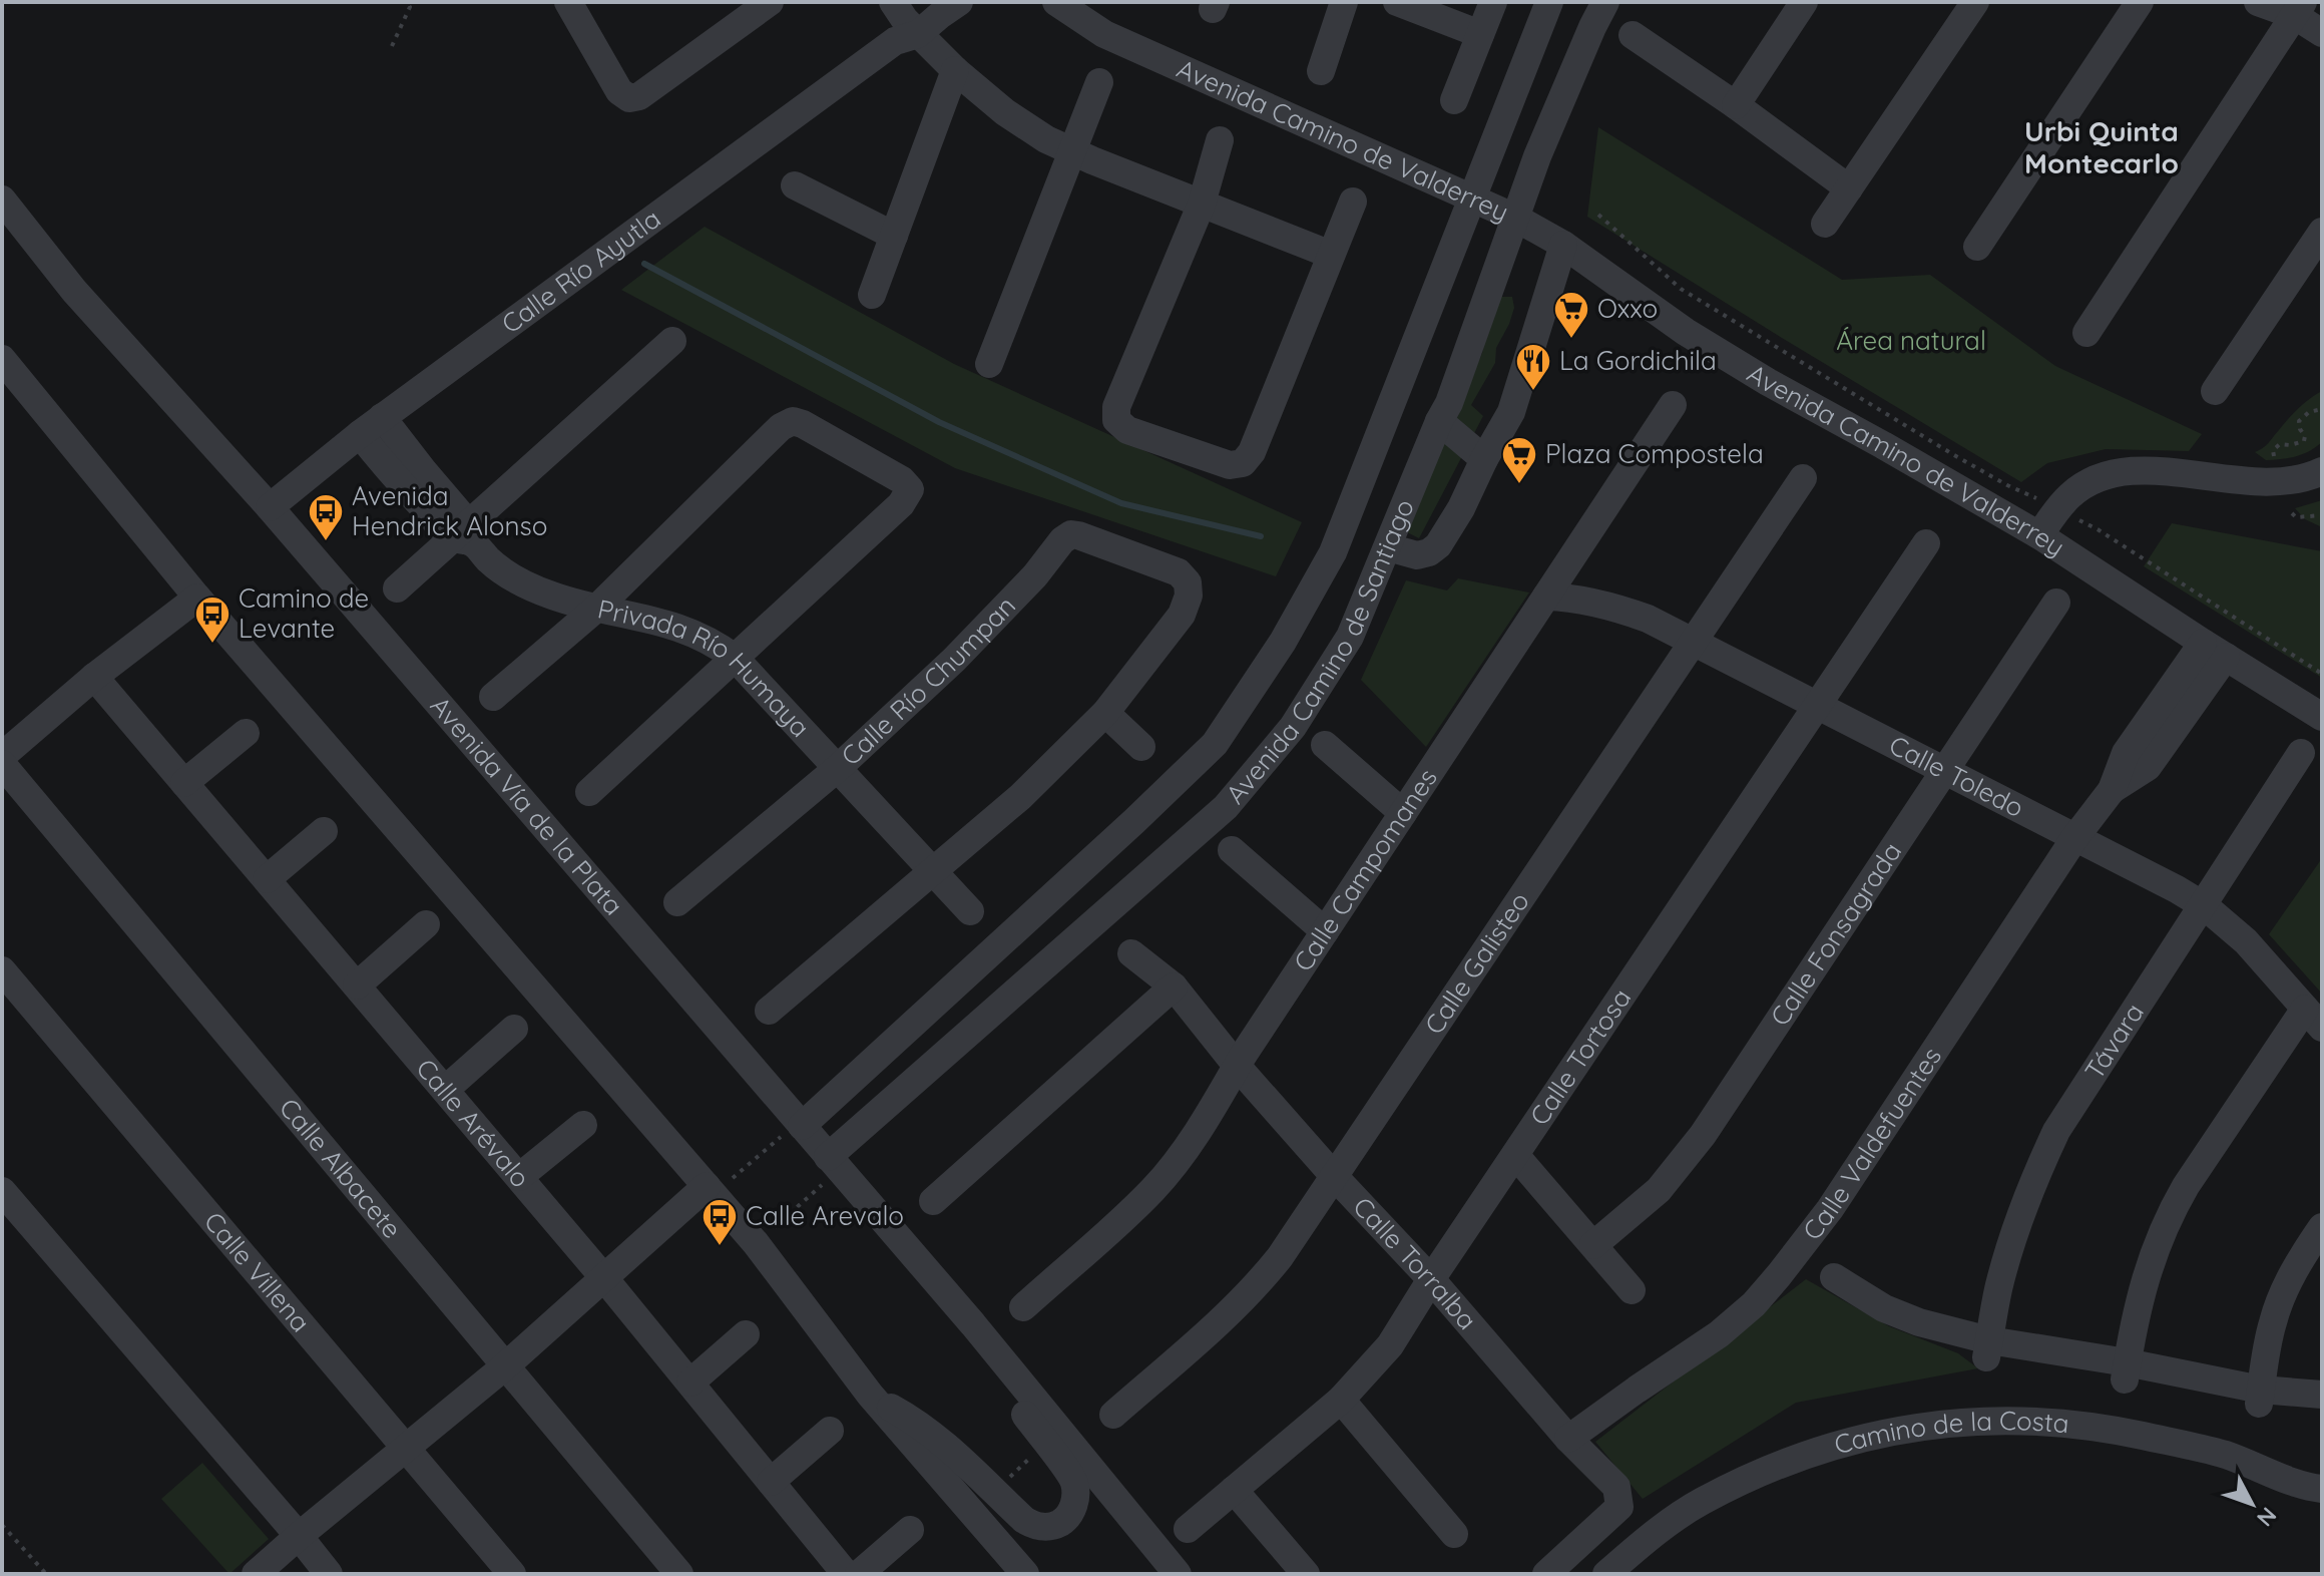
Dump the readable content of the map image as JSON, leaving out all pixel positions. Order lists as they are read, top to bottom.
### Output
{
  "streets": {
    "street": [
      "Avenida Camino de Valderrey",
      "Calle Río Ayutla",
      "Avenida Camino de Santiago",
      "Privada Río Humaya",
      "Calle Río Chumpan",
      "Calle Toledo",
      "Avenida Vía de la Plata",
      "Calle Campomanes",
      "Calle Fonsagrada",
      "Calle Galisteo",
      "Távara",
      "Calle Tortosa",
      "Calle Arévalo",
      "Calle Valdefuentes",
      "Calle Albacete",
      "Calle Torralba",
      "Calle Villena",
      "Camino de la Costa"
    ]
  },
  "crossings": [
    ["Avenida Camino de Valderrey", "Avenida Camino de Santiago"],
    ["Avenida Camino de Valderrey", "Calle Valdefuentes"],
    ["Calle Río Ayutla", "Privada Río Humaya"],
    ["Calle Río Ayutla", "Avenida Vía de la Plata"],
    ["Avenida Camino de Santiago", "Avenida Vía de la Plata"],
    ["Privada Río Humaya", "Calle Río Chumpan"],
    ["Calle Toledo", "Calle Campomanes"],
    ["Calle Toledo", "Calle Fonsagrada"],
    ["Calle Toledo", "Calle Galisteo"],
    ["Calle Toledo", "Távara"],
    ["Calle Toledo", "Calle Tortosa"],
    ["Calle Toledo", "Calle Valdefuentes"],
    ["Calle Campomanes", "Calle Torralba"],
    ["Calle Galisteo", "Calle Torralba"],
    ["Calle Tortosa", "Calle Torralba"],
    ["Calle Valdefuentes", "Calle Torralba"]
  ],
  "districts": ["Urbi Quinta Montecarlo"],
  "parks": ["Área natural"],
  "places": {
    "supermarket": ["Oxxo", "Plaza Compostela"],
    "restaurant": ["La Gordichila"],
    "bus stop": ["Avenida Hendrick Alonso", "Camino de Levante", "Calle Arevalo"]
  },
  "north": "bottom right"
}
